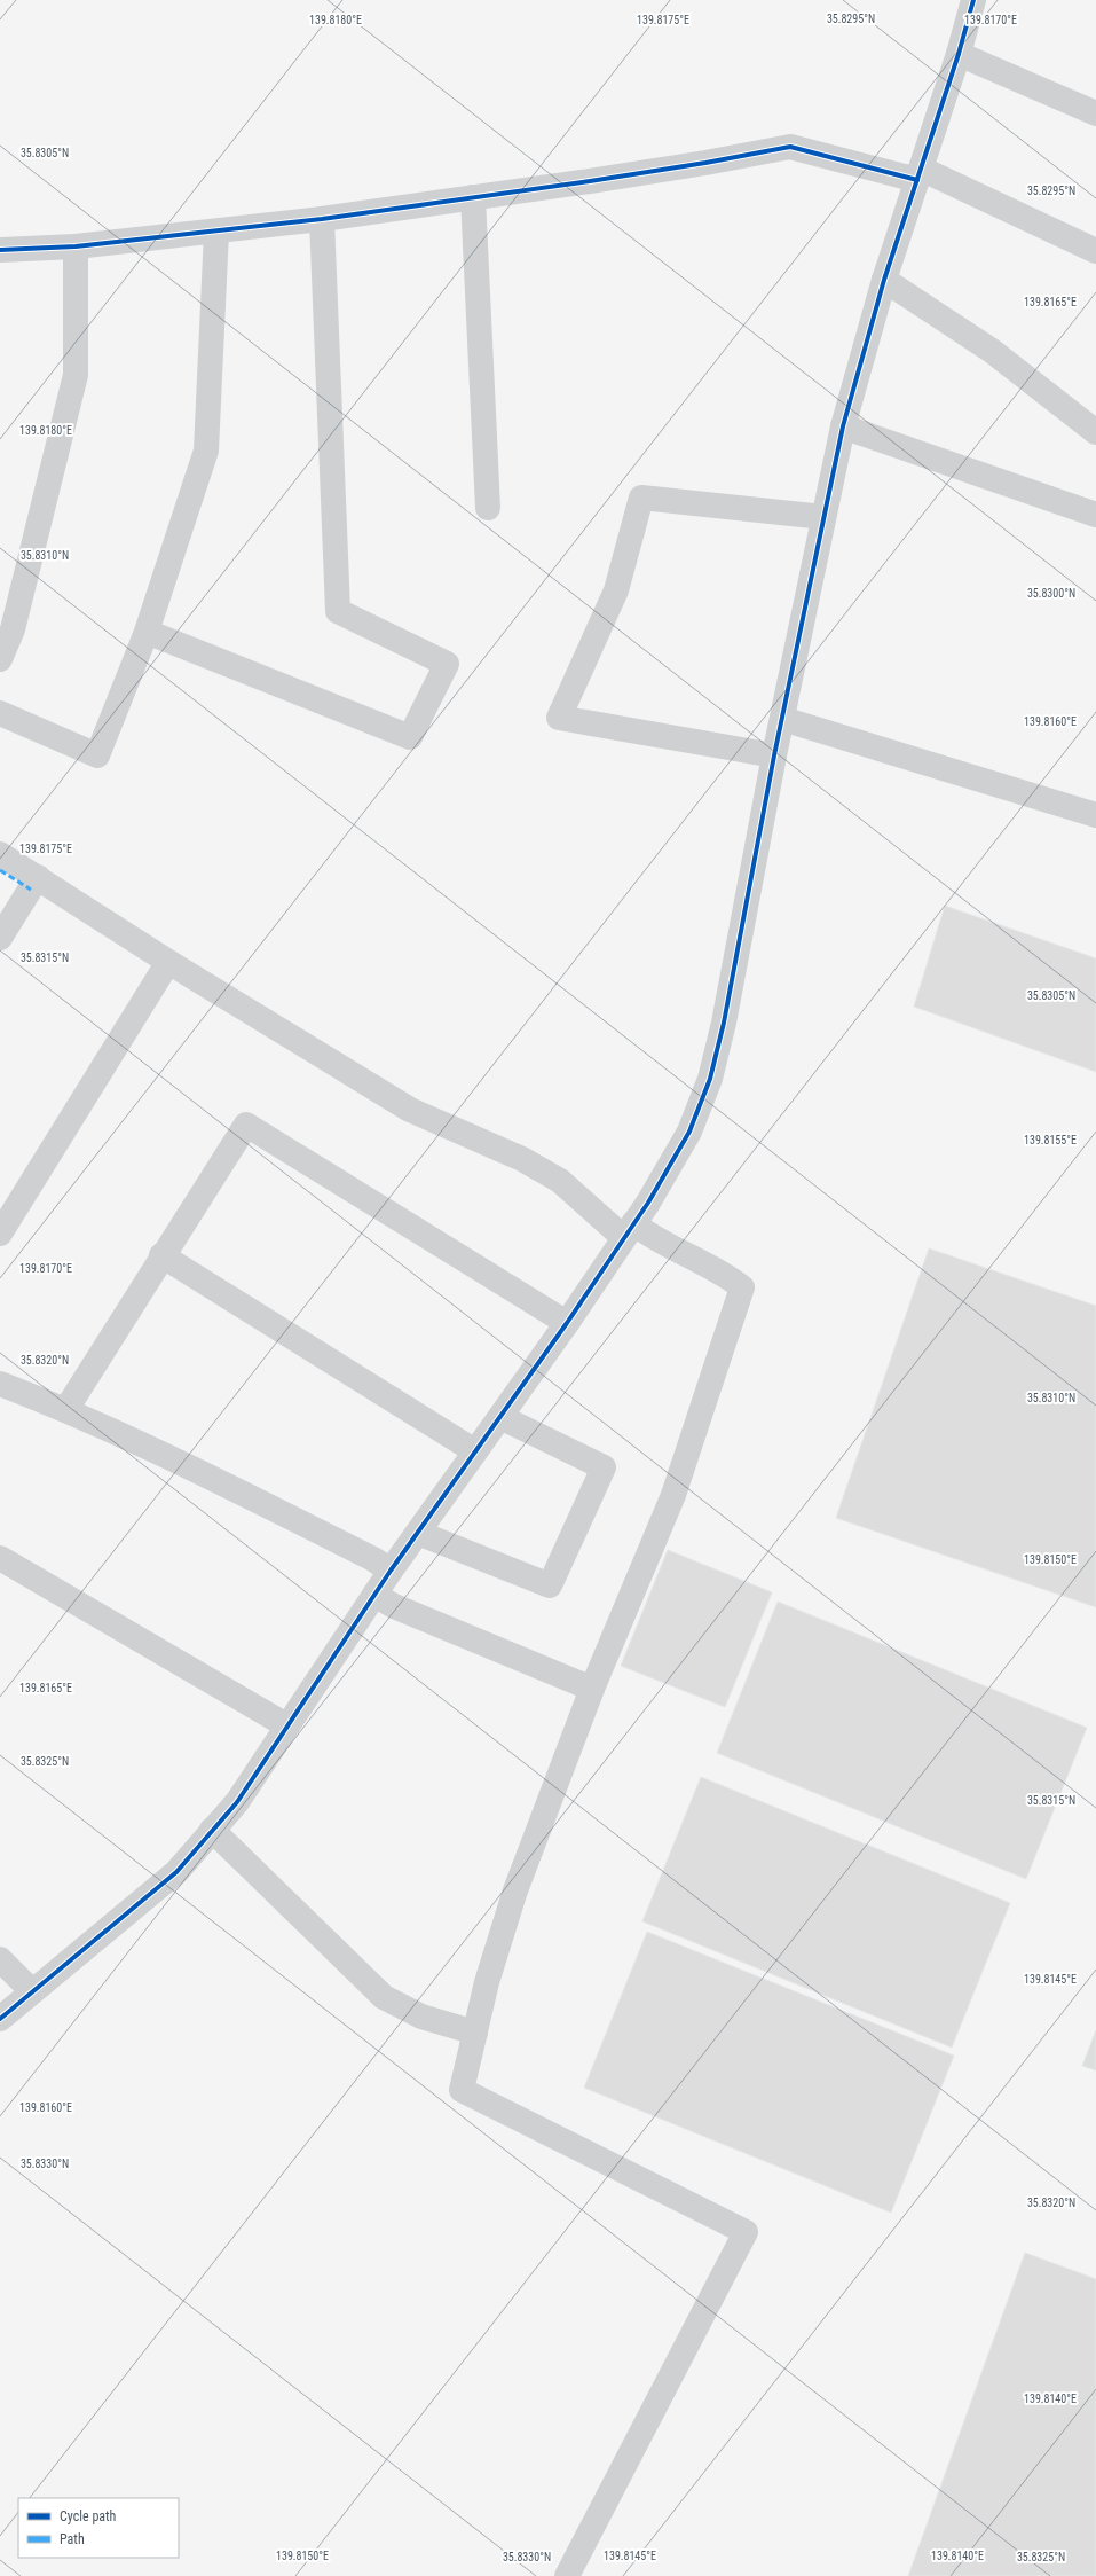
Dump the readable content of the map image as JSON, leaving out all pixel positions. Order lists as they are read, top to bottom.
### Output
{
  "legend": ["Cycle path", "Path"],
  "coordinates": [
    "35.8295°N",
    "139.8170°E",
    "139.8180°E",
    "139.8175°E",
    "35.8305°N",
    "139.8165°E",
    "35.8310°N",
    "35.8300°N",
    "139.8160°E",
    "35.8315°N",
    "139.8155°E",
    "35.8320°N",
    "139.8150°E",
    "35.8325°N",
    "139.8145°E",
    "35.8330°N",
    "139.8140°E"
  ]
}
